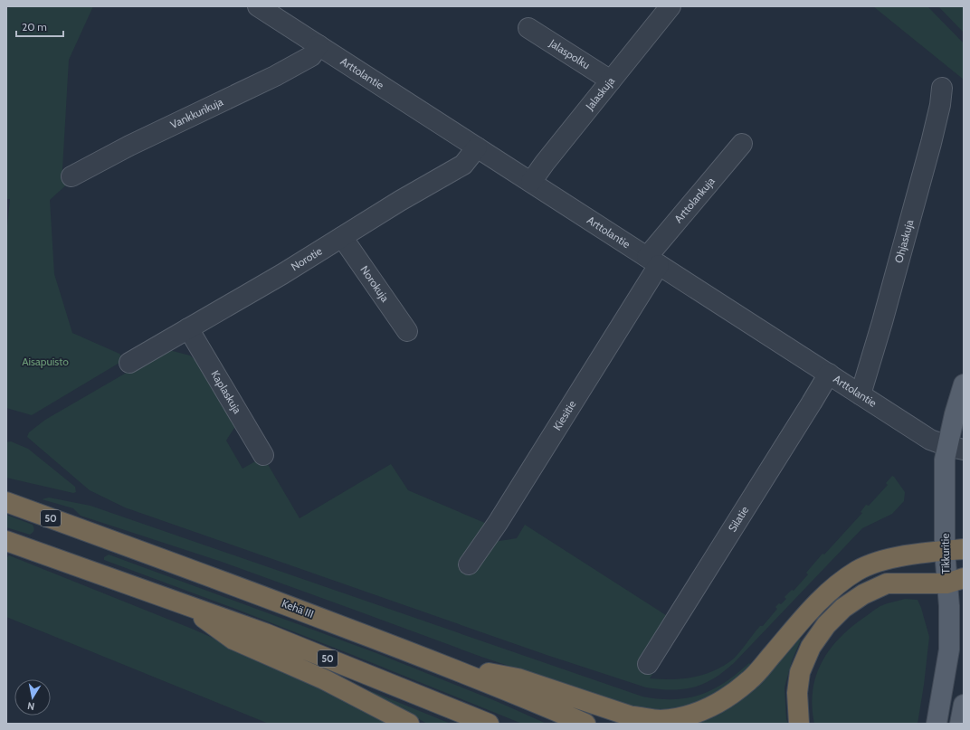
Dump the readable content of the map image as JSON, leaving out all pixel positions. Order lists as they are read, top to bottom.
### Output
{
  "streets": {
    "highway": ["50", "Kehä III"],
    "main road": ["Tikkuritie"],
    "street": [
      "Jalaspolku",
      "Arttolantie",
      "Jalaskuja",
      "Vankkurikuja",
      "Arttolankuja",
      "Ohjaskuja",
      "Norotie",
      "Norokuja",
      "Kaplaskuja",
      "Kiesitie",
      "Silatie"
    ]
  },
  "crossings": [
    ["Jalaspolku", "Jalaskuja"],
    ["Arttolantie", "Jalaskuja"],
    ["Arttolantie", "Vankkurikuja"],
    ["Arttolantie", "Arttolankuja"],
    ["Arttolantie", "Ohjaskuja"],
    ["Arttolantie", "Norotie"],
    ["Arttolantie", "Kiesitie"],
    ["Arttolantie", "Silatie"],
    ["Arttolantie", "Tikkuritie"],
    ["Arttolankuja", "Kiesitie"],
    ["Norotie", "Norokuja"],
    ["Norotie", "Kaplaskuja"]
  ],
  "parks": ["Aisapuisto"],
  "scale_bar": "20 m",
  "north": "bottom"
}
